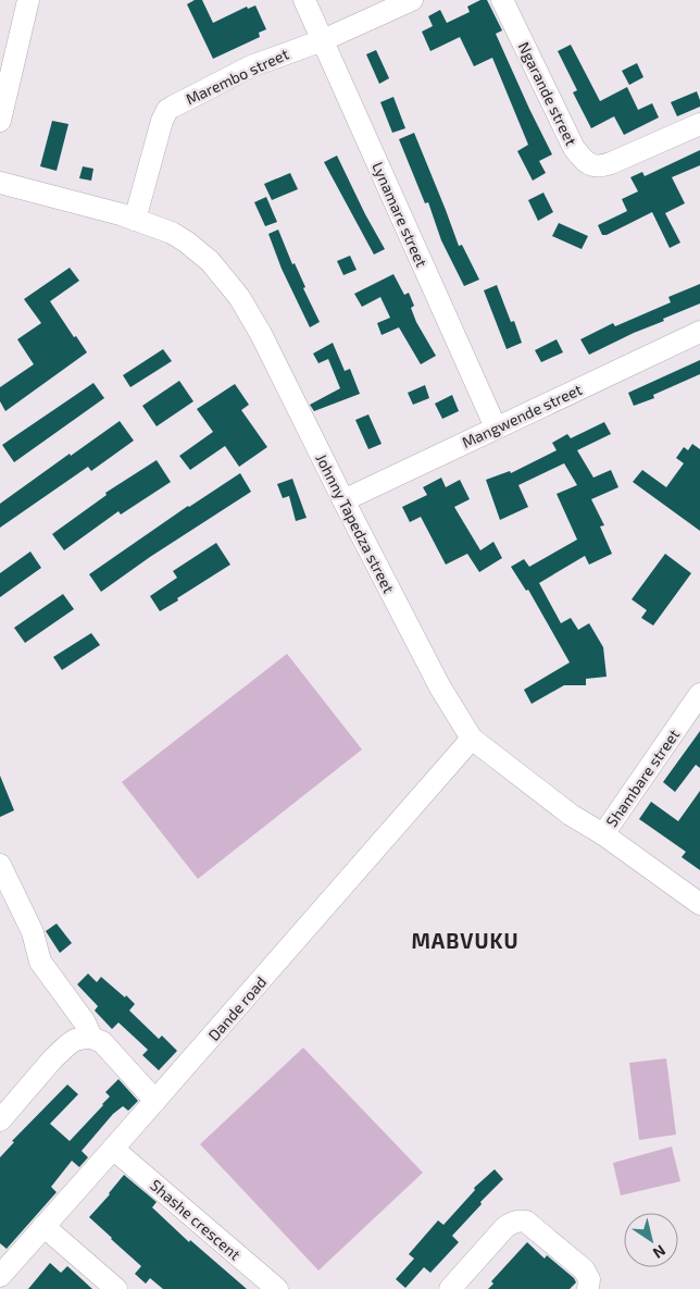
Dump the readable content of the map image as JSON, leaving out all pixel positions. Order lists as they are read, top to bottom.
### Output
{
  "streets": {
    "street": [
      "Marembo street",
      "Ngarande street",
      "Lynamare street",
      "Mangwende street",
      "Johnny Tapedza street",
      "Shambare street",
      "Dande road",
      "Shashe crescent"
    ]
  },
  "crossings": [
    ["Marembo street", "Lynamare street"],
    ["Marembo street", "Johnny Tapedza street"],
    ["Lynamare street", "Mangwende street"],
    ["Mangwende street", "Johnny Tapedza street"],
    ["Johnny Tapedza street", "Shambare street"],
    ["Johnny Tapedza street", "Dande road"],
    ["Dande road", "Shashe crescent"]
  ],
  "districts": ["MABVUKU"],
  "north": "bottom right"
}
